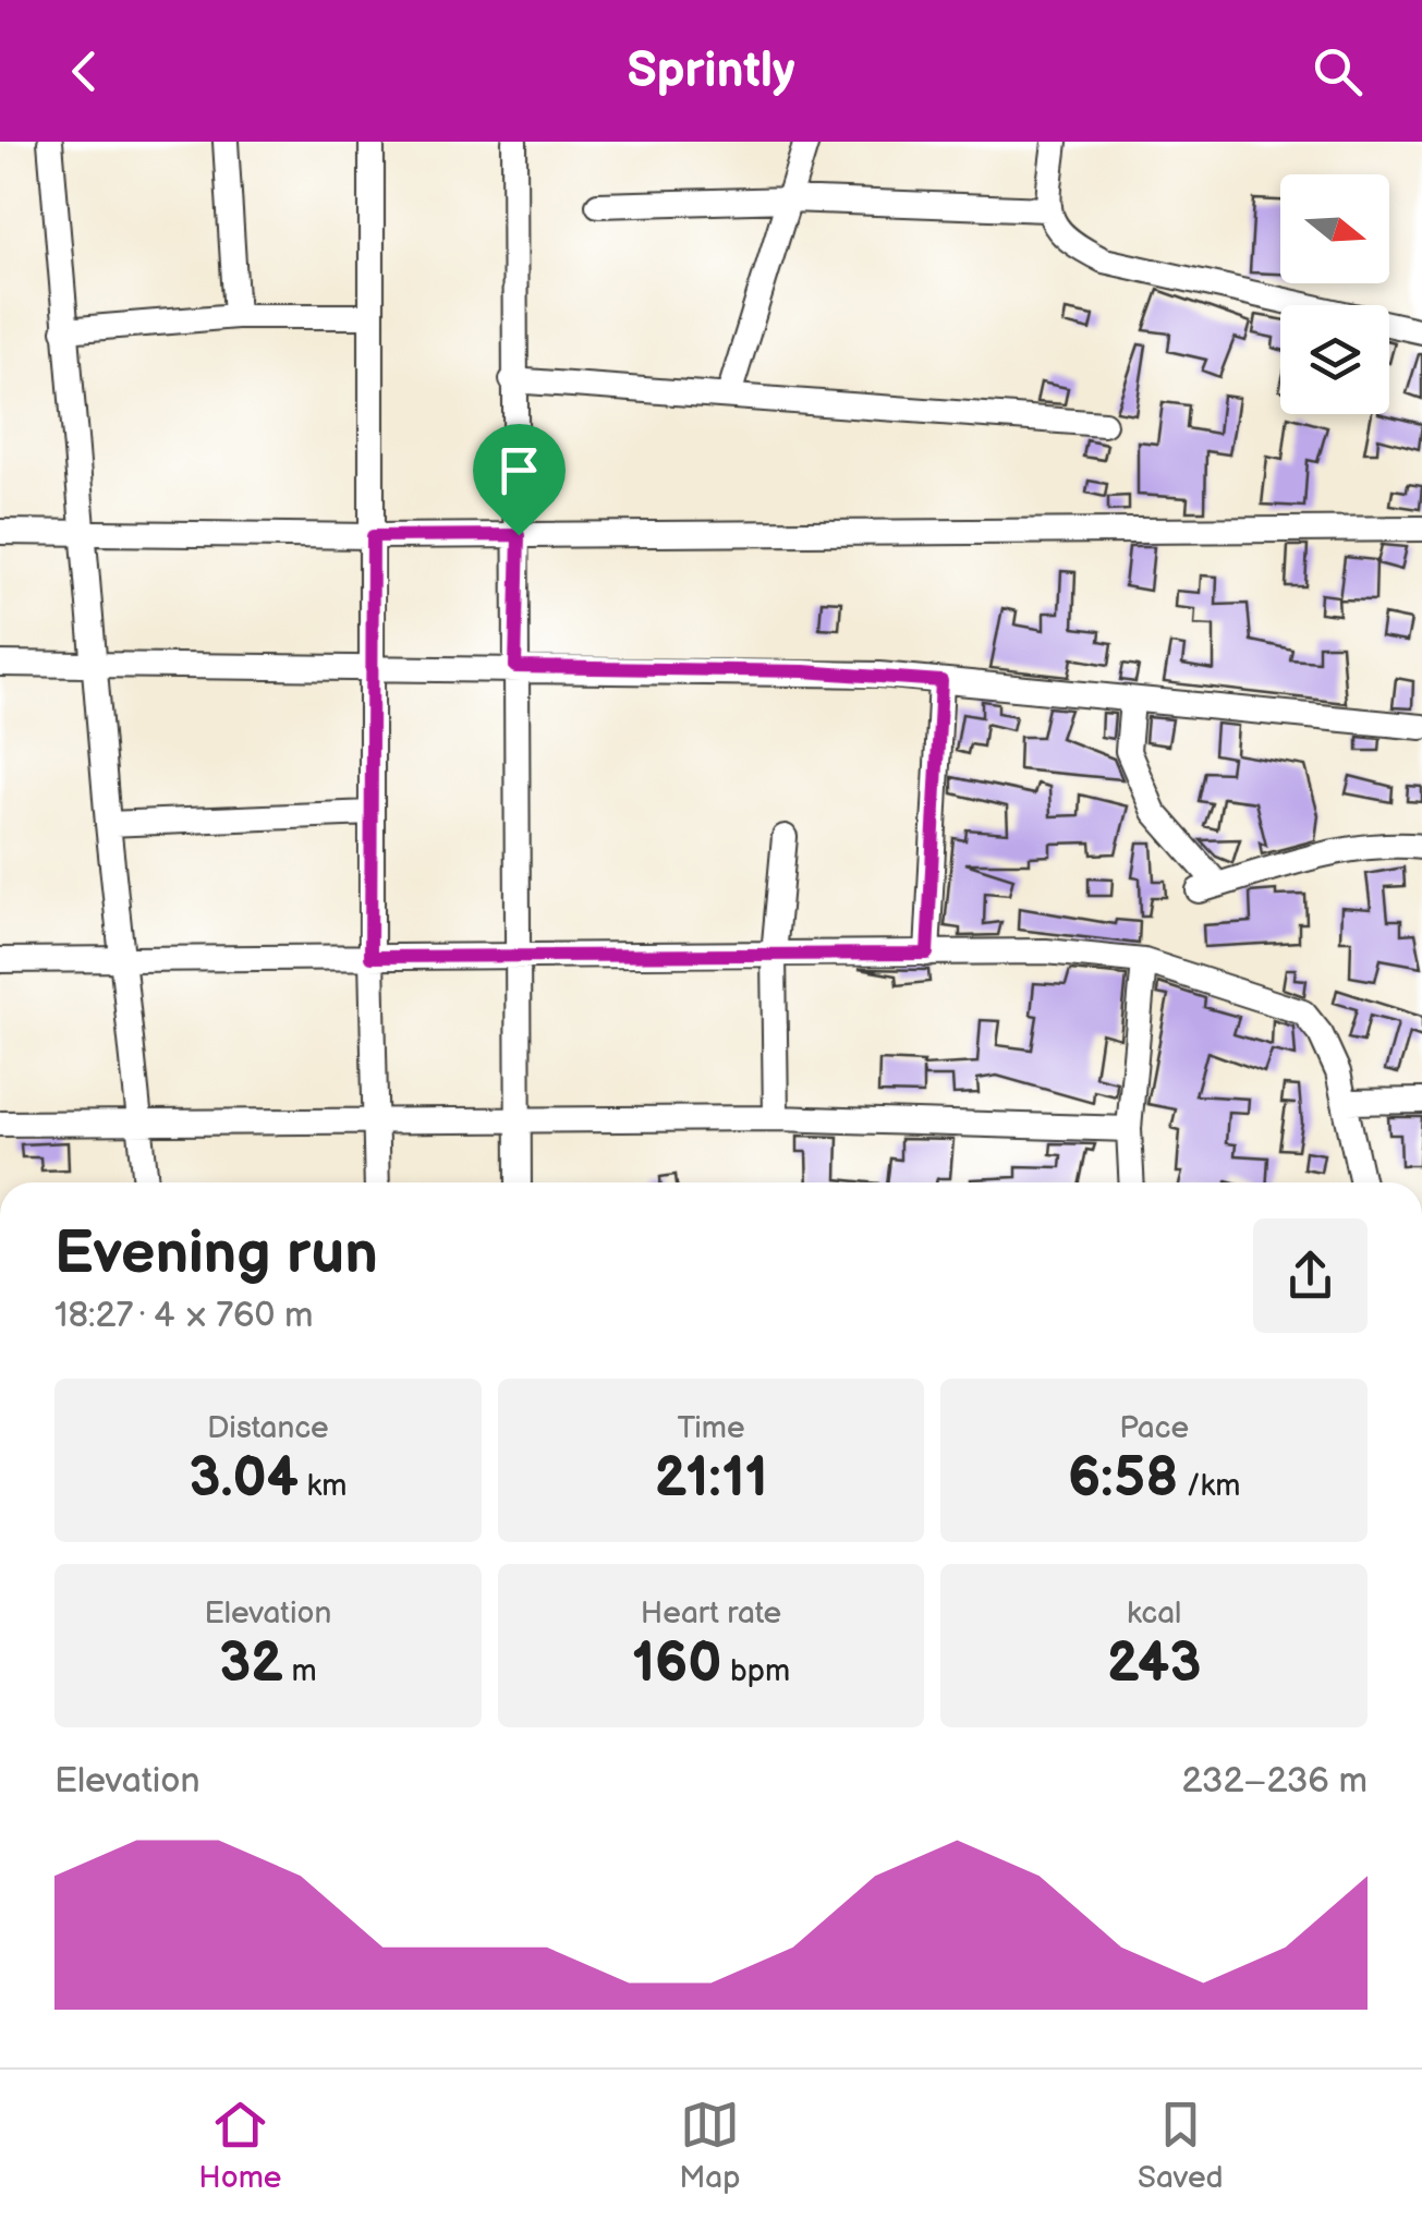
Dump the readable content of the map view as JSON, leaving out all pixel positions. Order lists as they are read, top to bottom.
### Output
{
  "north": "right",
  "page": {
    "header": "Sprintly",
    "heading": ["Evening run", "18:27 · 4 × 760 m"],
    "stats": [
      ["Distance", "3.04 km"],
      ["Time", "21:11"],
      ["Pace", "6:58 /km"],
      ["Elevation", "32 m"],
      ["Heart rate", "160 bpm"],
      ["kcal", "243"]
    ],
    "chart": ["Elevation", "232–236 m"],
    "tabs": ["Home", "Map", "Saved"]
  }
}
